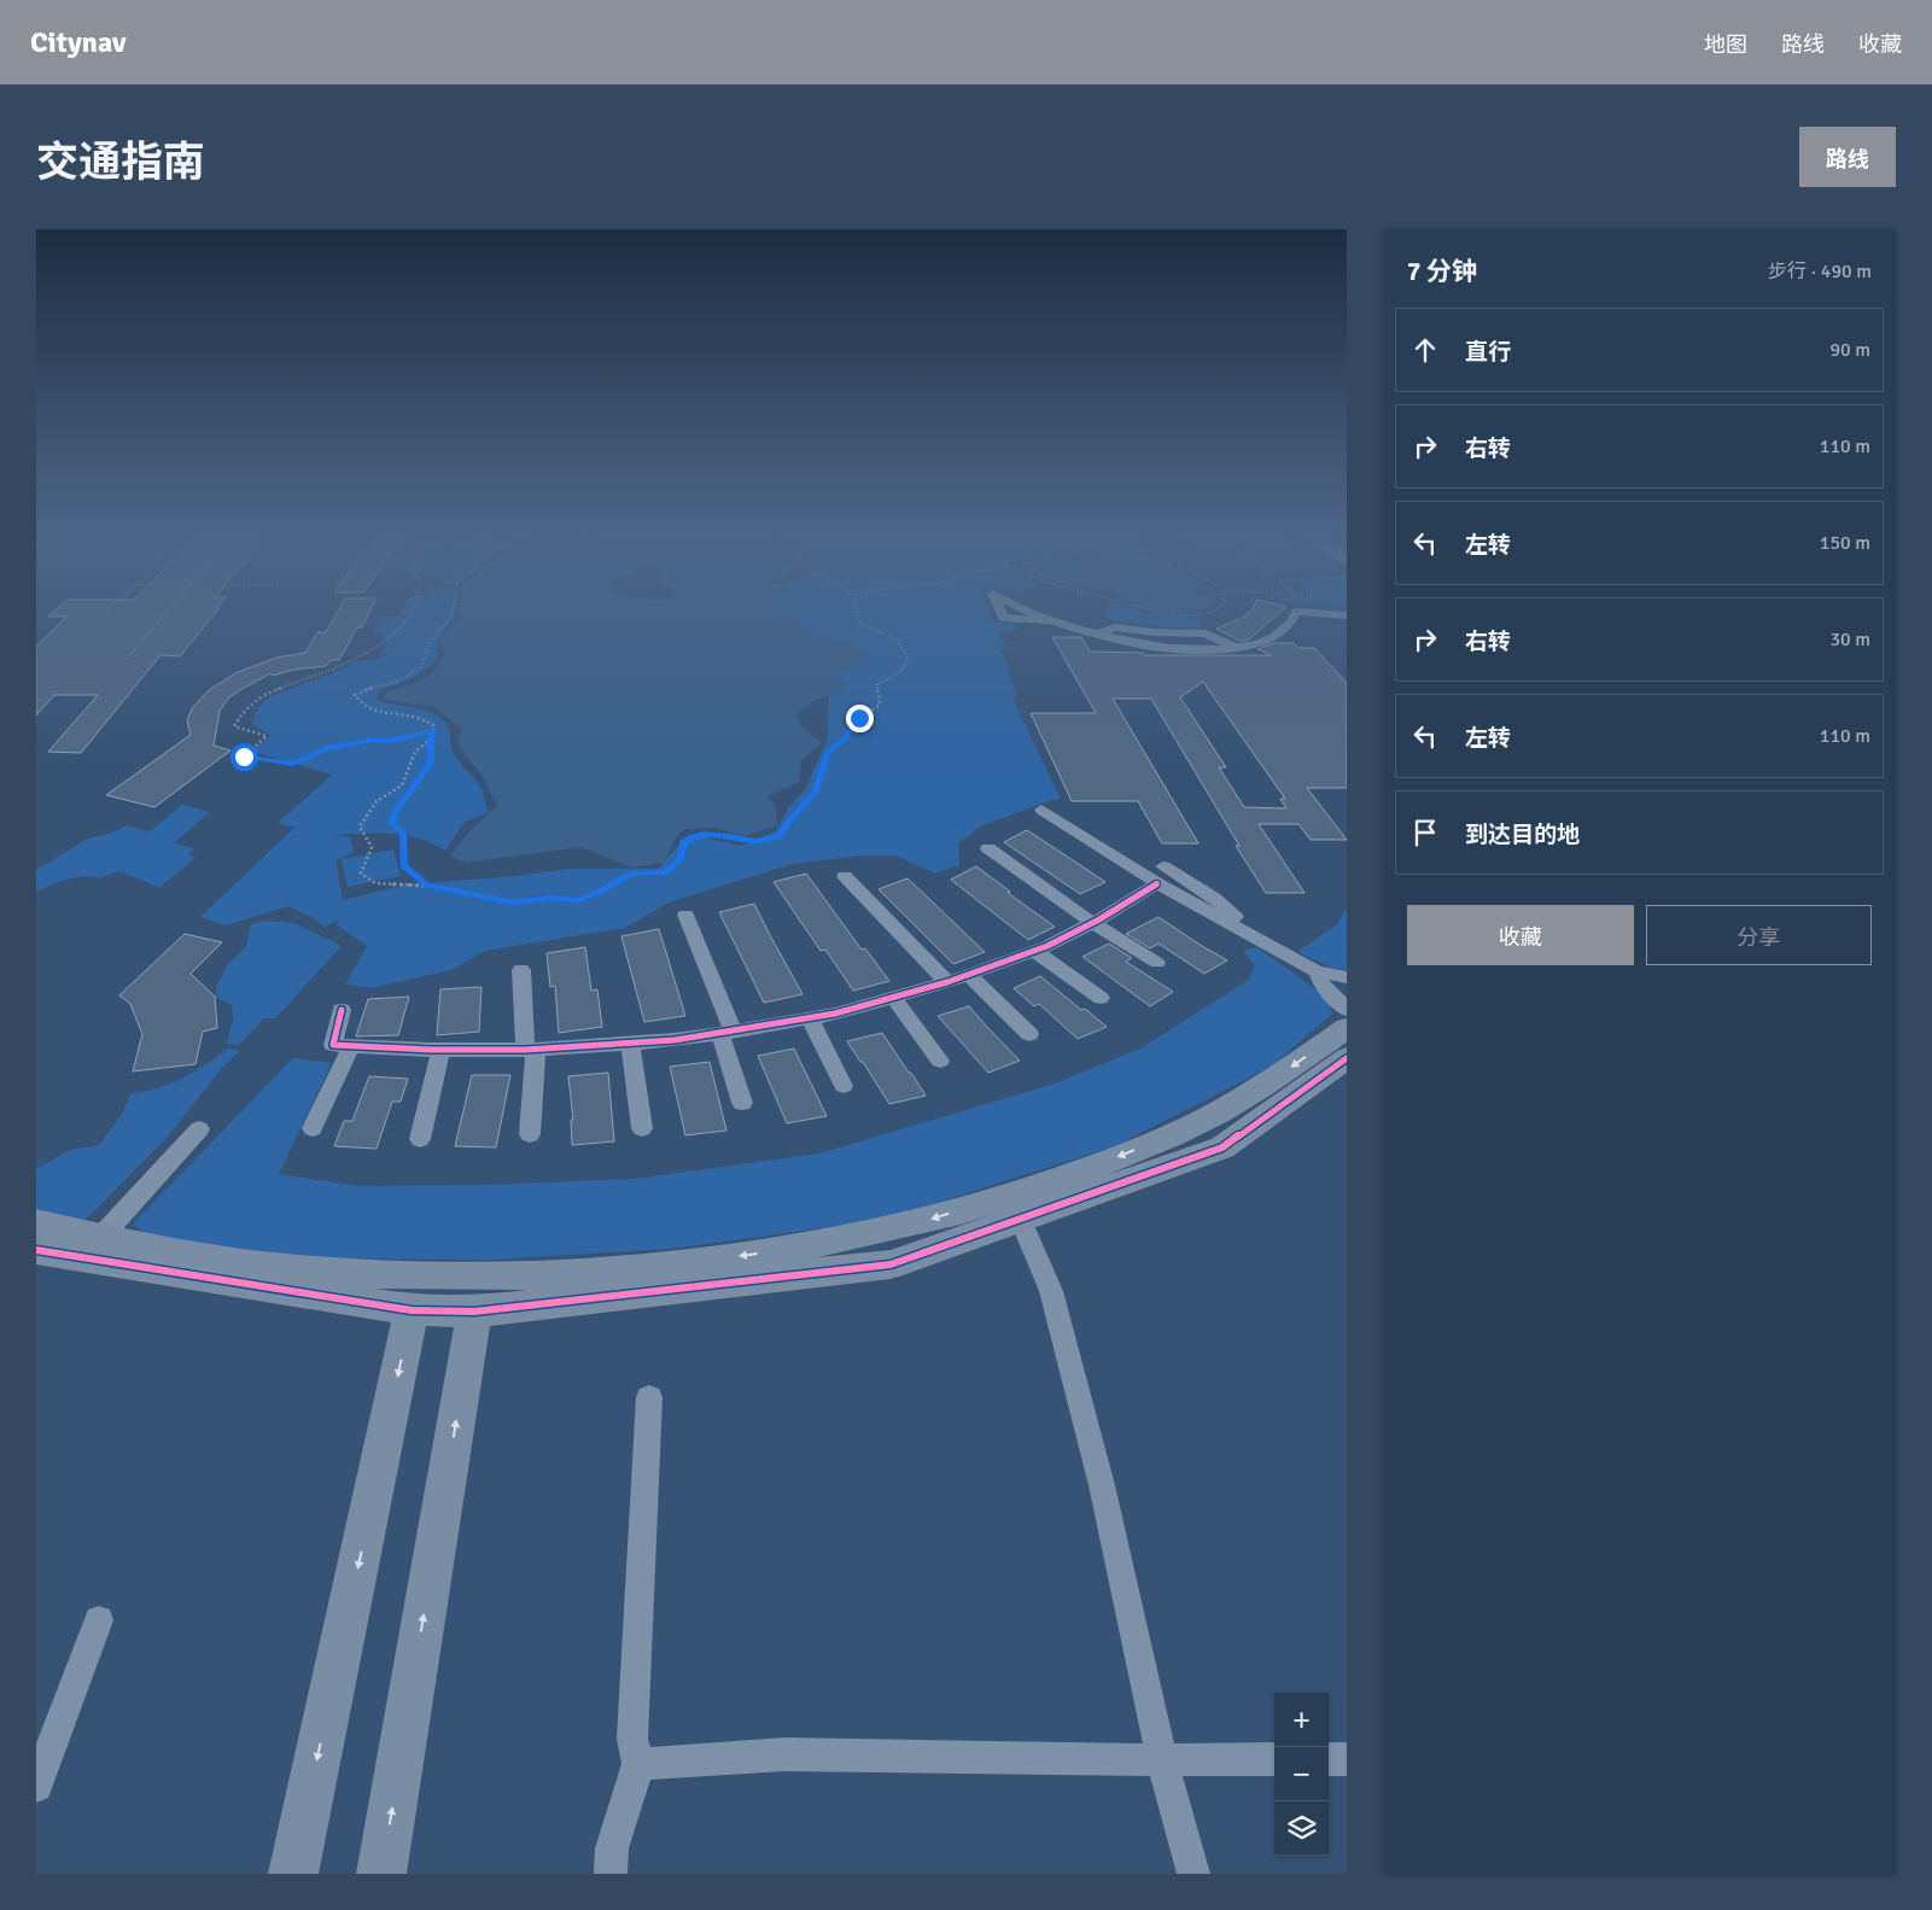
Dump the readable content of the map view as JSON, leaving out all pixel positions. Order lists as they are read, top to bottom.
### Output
{
  "page": {
    "header": "Citynav",
    "nav": ["地图", "路线", "收藏"],
    "title": "交通指南",
    "buttons": [
      "路线",
      ["收藏", "分享"]
    ],
    "heading": ["7 分钟", "步行 · 490 m"],
    "list": [
      ["直行", "90 m"],
      ["右转", "110 m"],
      ["左转", "150 m"],
      ["右转", "30 m"],
      ["左转", "110 m"],
      "到达目的地"
    ],
    "map_buttons": ["+", "−"]
  }
}
